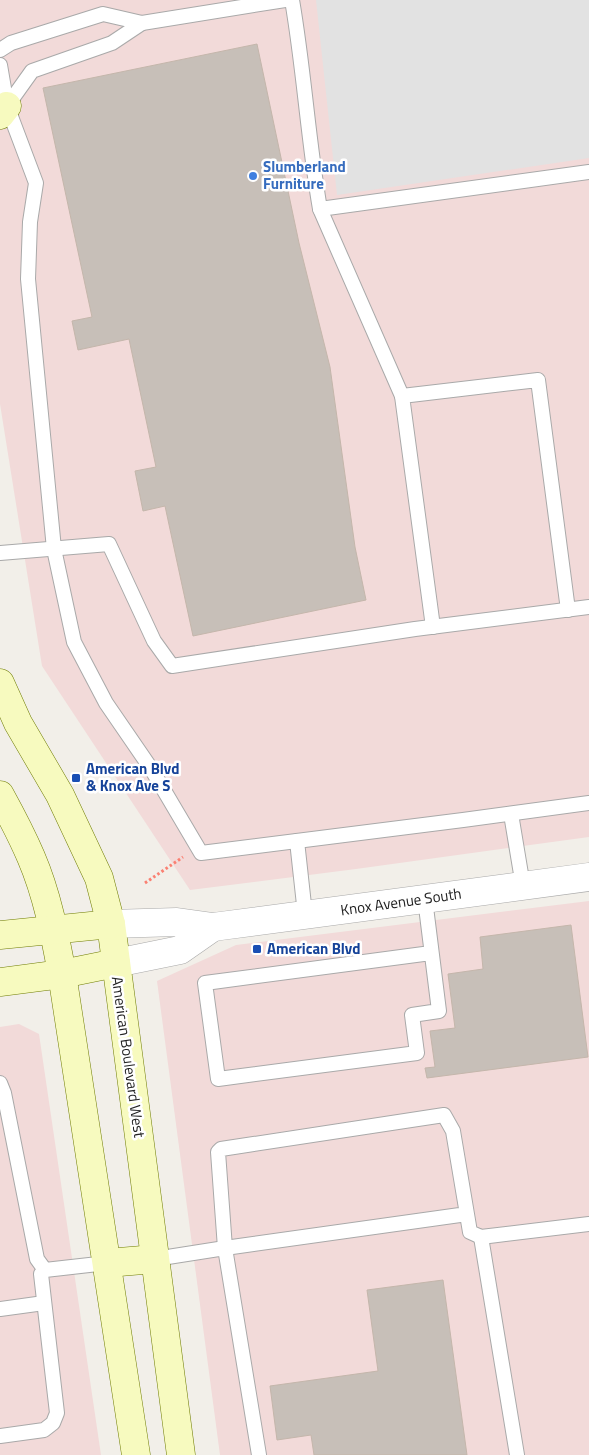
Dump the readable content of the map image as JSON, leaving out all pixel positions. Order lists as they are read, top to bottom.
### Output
{
  "streets": {
    "main road": ["Knox Avenue South", "American Boulevard West"]
  },
  "crossings": [
    ["Knox Avenue South", "American Boulevard West"]
  ],
  "places": {
    "other": ["Slumberland Furniture"],
    "transit": ["American Blvd & Knox Ave S", "American Blvd"]
  }
}
